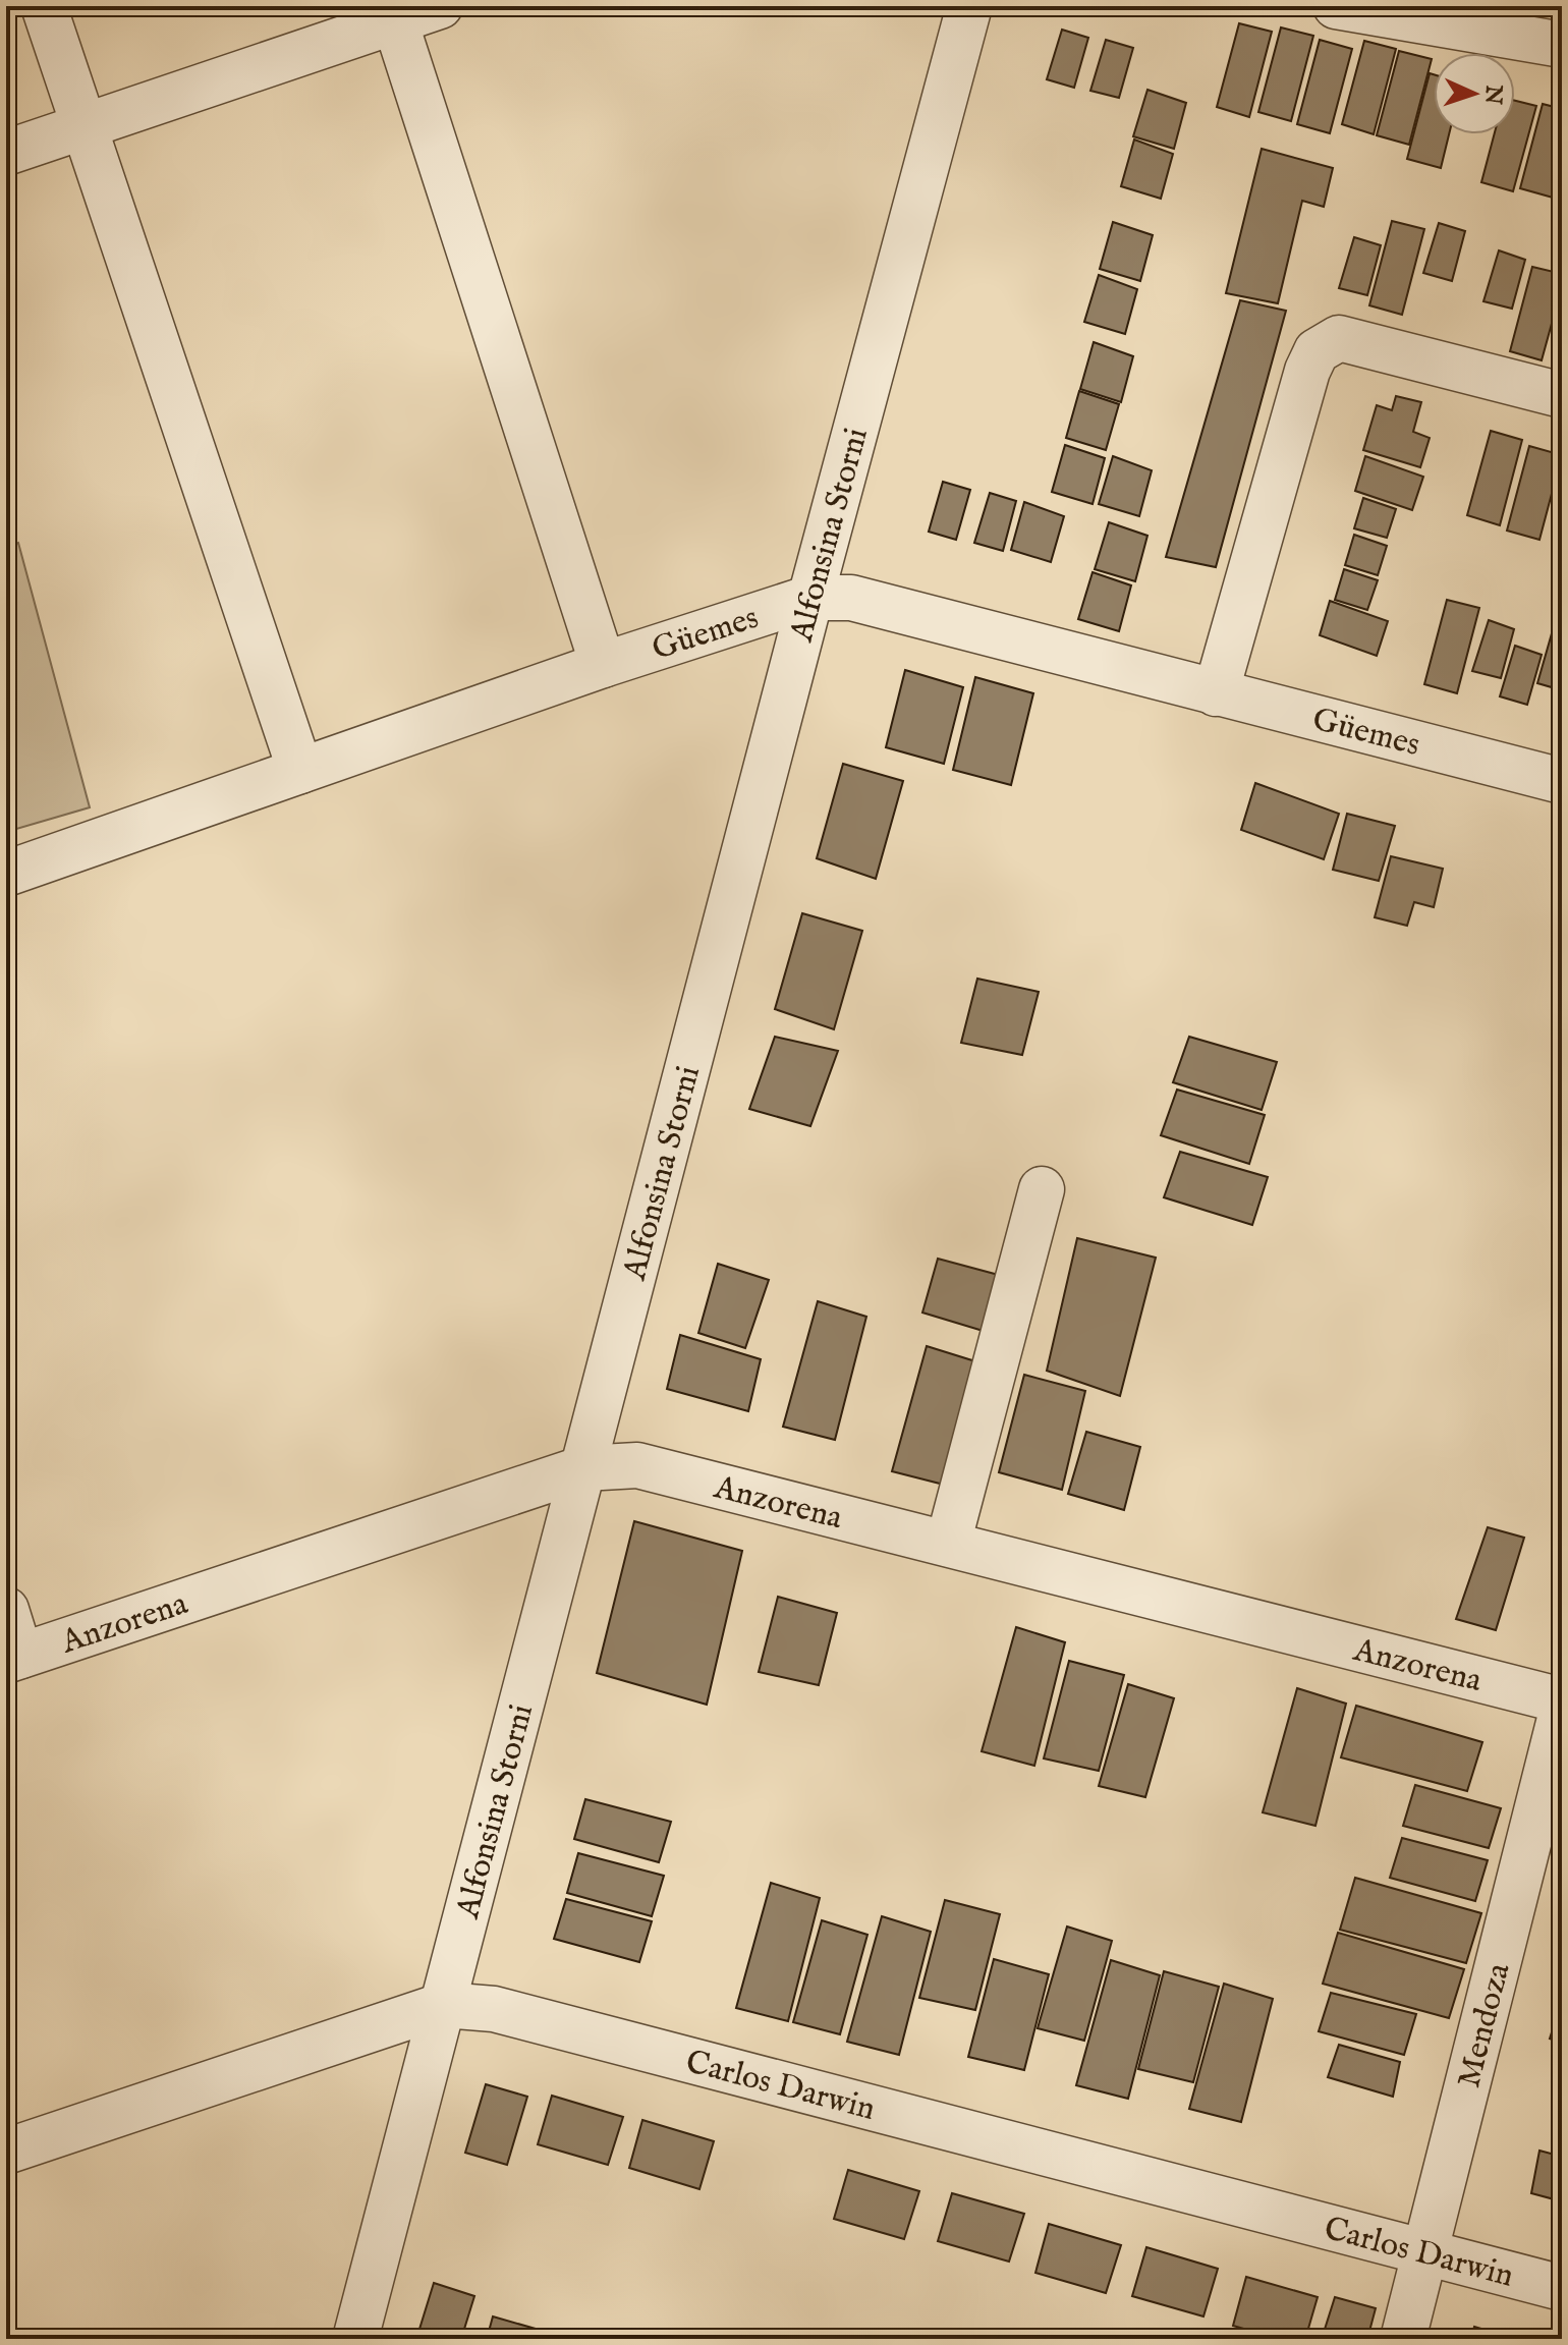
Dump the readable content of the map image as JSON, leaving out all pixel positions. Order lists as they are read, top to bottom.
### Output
{
  "streets": {
    "street": [
      "Alfonsina Storni",
      "Güemes",
      "Anzorena",
      "Mendoza",
      "Carlos Darwin"
    ]
  },
  "crossings": [
    ["Alfonsina Storni", "Güemes"],
    ["Alfonsina Storni", "Anzorena"],
    ["Alfonsina Storni", "Carlos Darwin"],
    ["Mendoza", "Carlos Darwin"]
  ],
  "north": "right"
}
